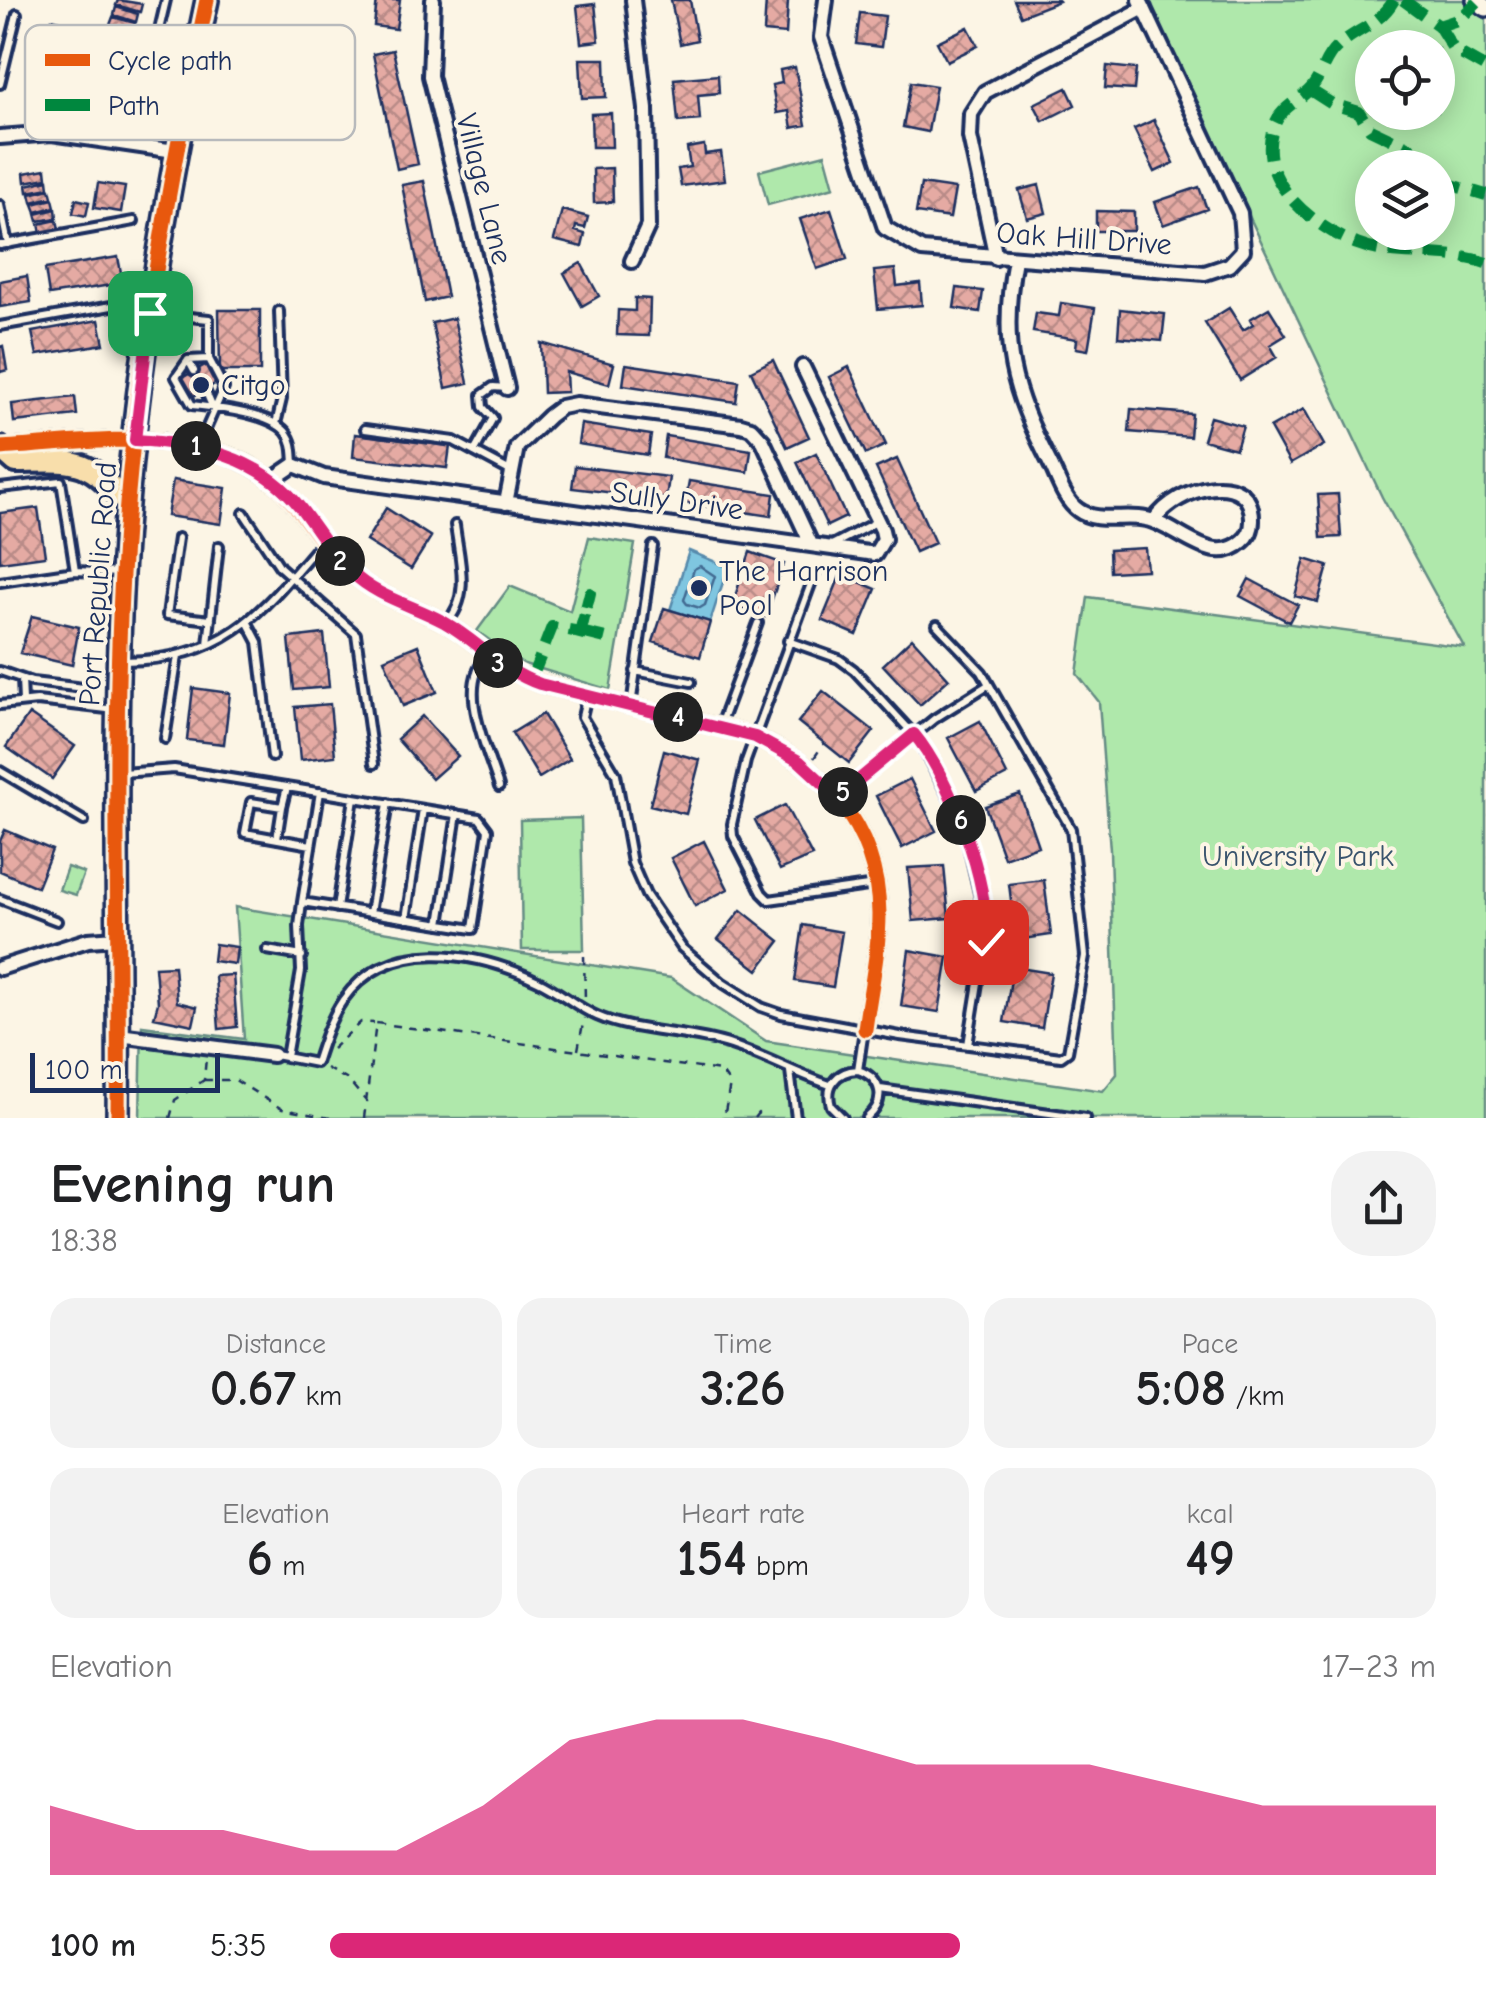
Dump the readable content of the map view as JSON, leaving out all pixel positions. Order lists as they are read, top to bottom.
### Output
{
  "streets": {
    "main road": ["Port Republic Road"],
    "street": ["Village Lane", "Oak Hill Drive", "Sully Drive"]
  },
  "parks": ["University Park"],
  "places": ["Citgo", "The Harrison Pool"],
  "legend": ["Cycle path", "Path"],
  "scale_bar": "100 m",
  "page": {
    "pins": [
      "1",
      "2",
      "3",
      "4",
      "5",
      "6"
    ],
    "scale": "100 m",
    "heading": ["Evening run", "18:38"],
    "stats": [
      ["Distance", "0.67 km"],
      ["Time", "3:26"],
      ["Pace", "5:08 /km"],
      ["Elevation", "6 m"],
      ["Heart rate", "154 bpm"],
      ["kcal", "49"]
    ],
    "chart": ["Elevation", "17–23 m"],
    "list": [
      {
        "name": "100 m",
        "note": "5:35"
      }
    ]
  }
}
